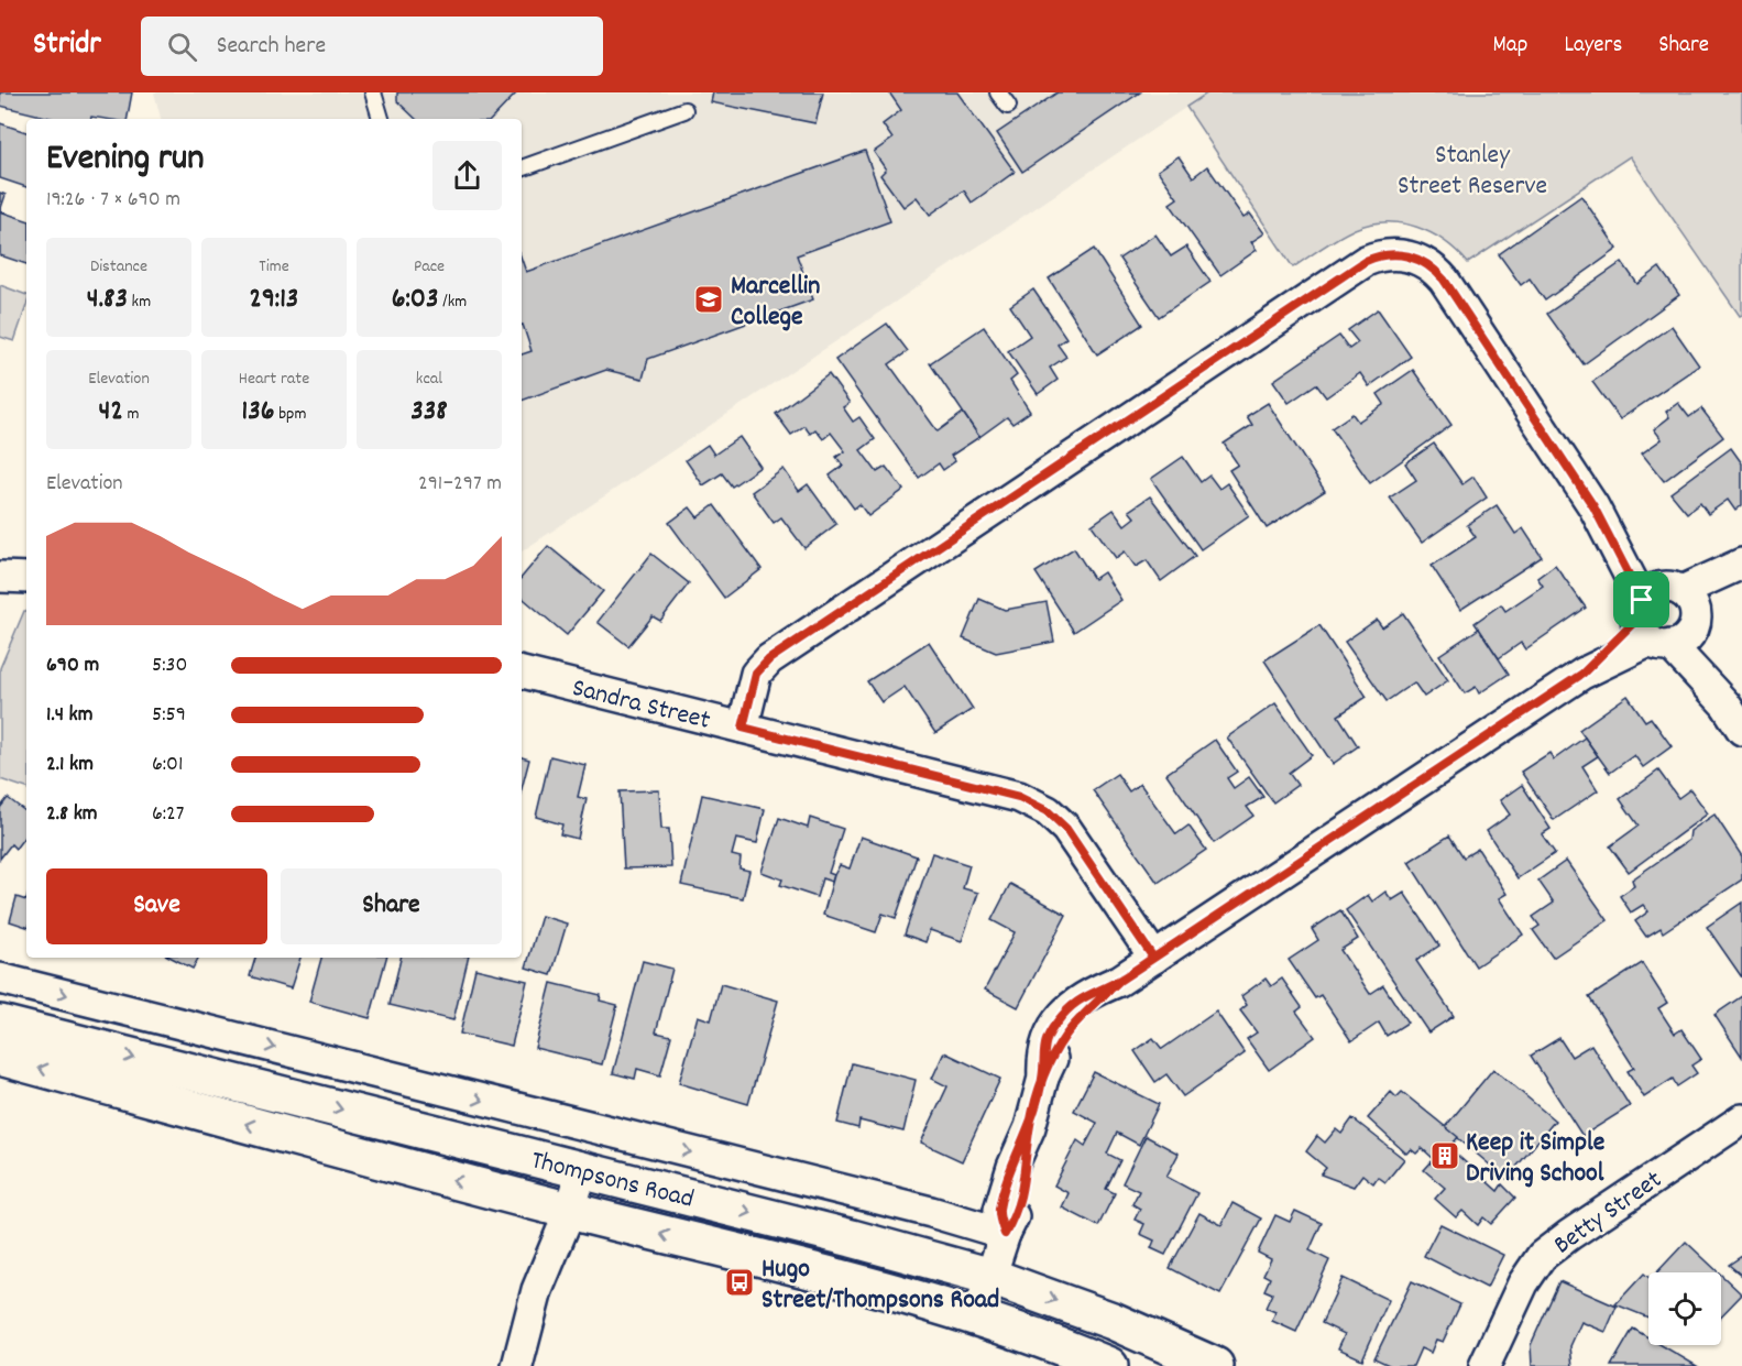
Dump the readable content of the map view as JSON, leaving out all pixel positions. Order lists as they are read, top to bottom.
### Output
{
  "streets": {
    "main road": ["Thompsons Road"],
    "street": ["Sandra Street", "Betty Street"]
  },
  "parks": ["Stanley Street Reserve"],
  "places": {
    "school or university": ["Marcellin College"],
    "building": ["Keep it Simple Driving School"],
    "bus stop": ["Hugo Street/Thompsons Road"]
  },
  "page": {
    "header": "Stridr",
    "search": "Search here",
    "nav": ["Map", "Layers", "Share"],
    "heading": ["Evening run", "19:26 · 7 × 690 m"],
    "stats": [
      ["Distance", "4.83 km"],
      ["Time", "29:13"],
      ["Pace", "6:03 /km"],
      ["Elevation", "42 m"],
      ["Heart rate", "136 bpm"],
      ["kcal", "338"]
    ],
    "chart": ["Elevation", "291–297 m"],
    "list": [
      {
        "name": "690 m",
        "note": "5:30"
      },
      {
        "name": "1.4 km",
        "note": "5:59"
      },
      {
        "name": "2.1 km",
        "note": "6:01"
      },
      {
        "name": "2.8 km",
        "note": "6:27"
      }
    ],
    "buttons": ["Save", "Share"]
  }
}
